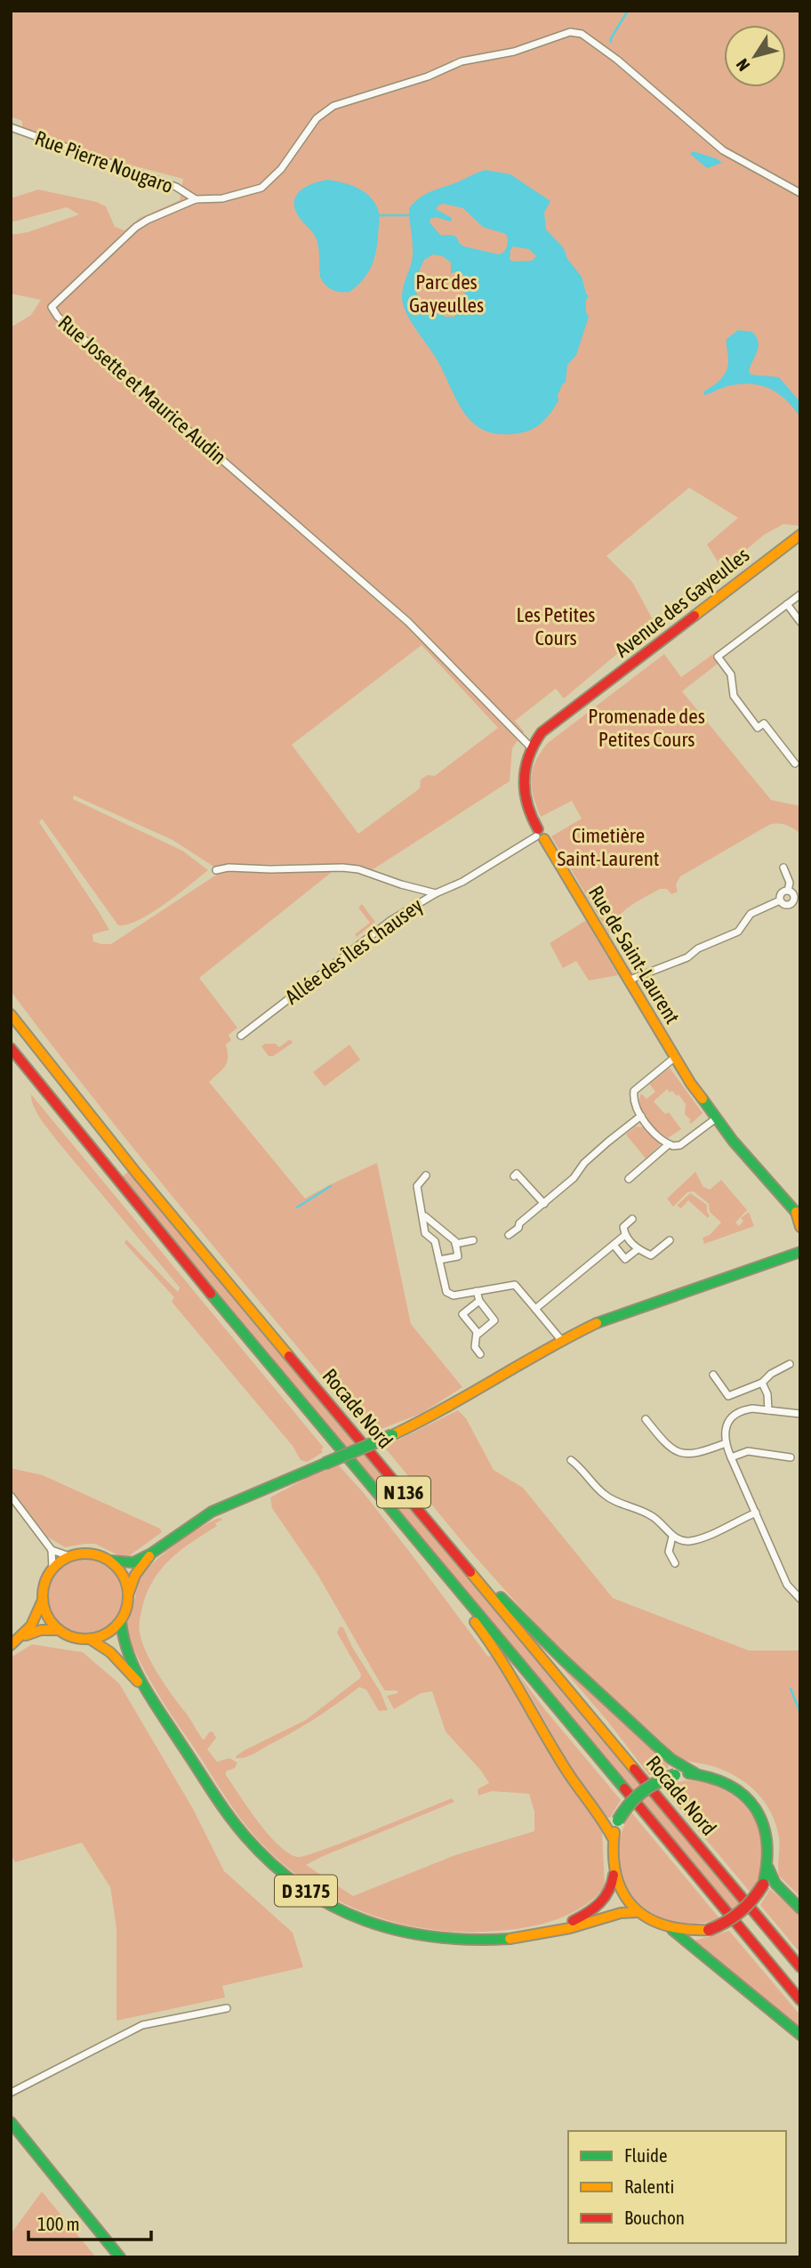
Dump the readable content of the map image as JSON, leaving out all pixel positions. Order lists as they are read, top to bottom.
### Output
{
  "streets": {
    "main road": [
      "Avenue des Gayeulles",
      "Rue de Saint-Laurent",
      "Rocade Nord",
      "N 136",
      "D 3175"
    ],
    "street": ["Rue Pierre Nougaro", "Rue Josette et Maurice Audin", "Allée des Îles Chausey"]
  },
  "crossings": [
    ["Rue Pierre Nougaro", "Rue Josette et Maurice Audin"],
    ["Rue Josette et Maurice Audin", "Avenue des Gayeulles"],
    ["Rue Josette et Maurice Audin", "Rue de Saint-Laurent"],
    ["Avenue des Gayeulles", "Rue de Saint-Laurent"],
    ["Allée des Îles Chausey", "Rue de Saint-Laurent"]
  ],
  "parks": [
    "Parc des Gayeulles",
    "Les Petites Cours",
    "Promenade des Petites Cours",
    "Cimetière Saint-Laurent"
  ],
  "legend": ["Fluide", "Ralenti", "Bouchon"],
  "scale_bar": "100 m",
  "north": "bottom left"
}
